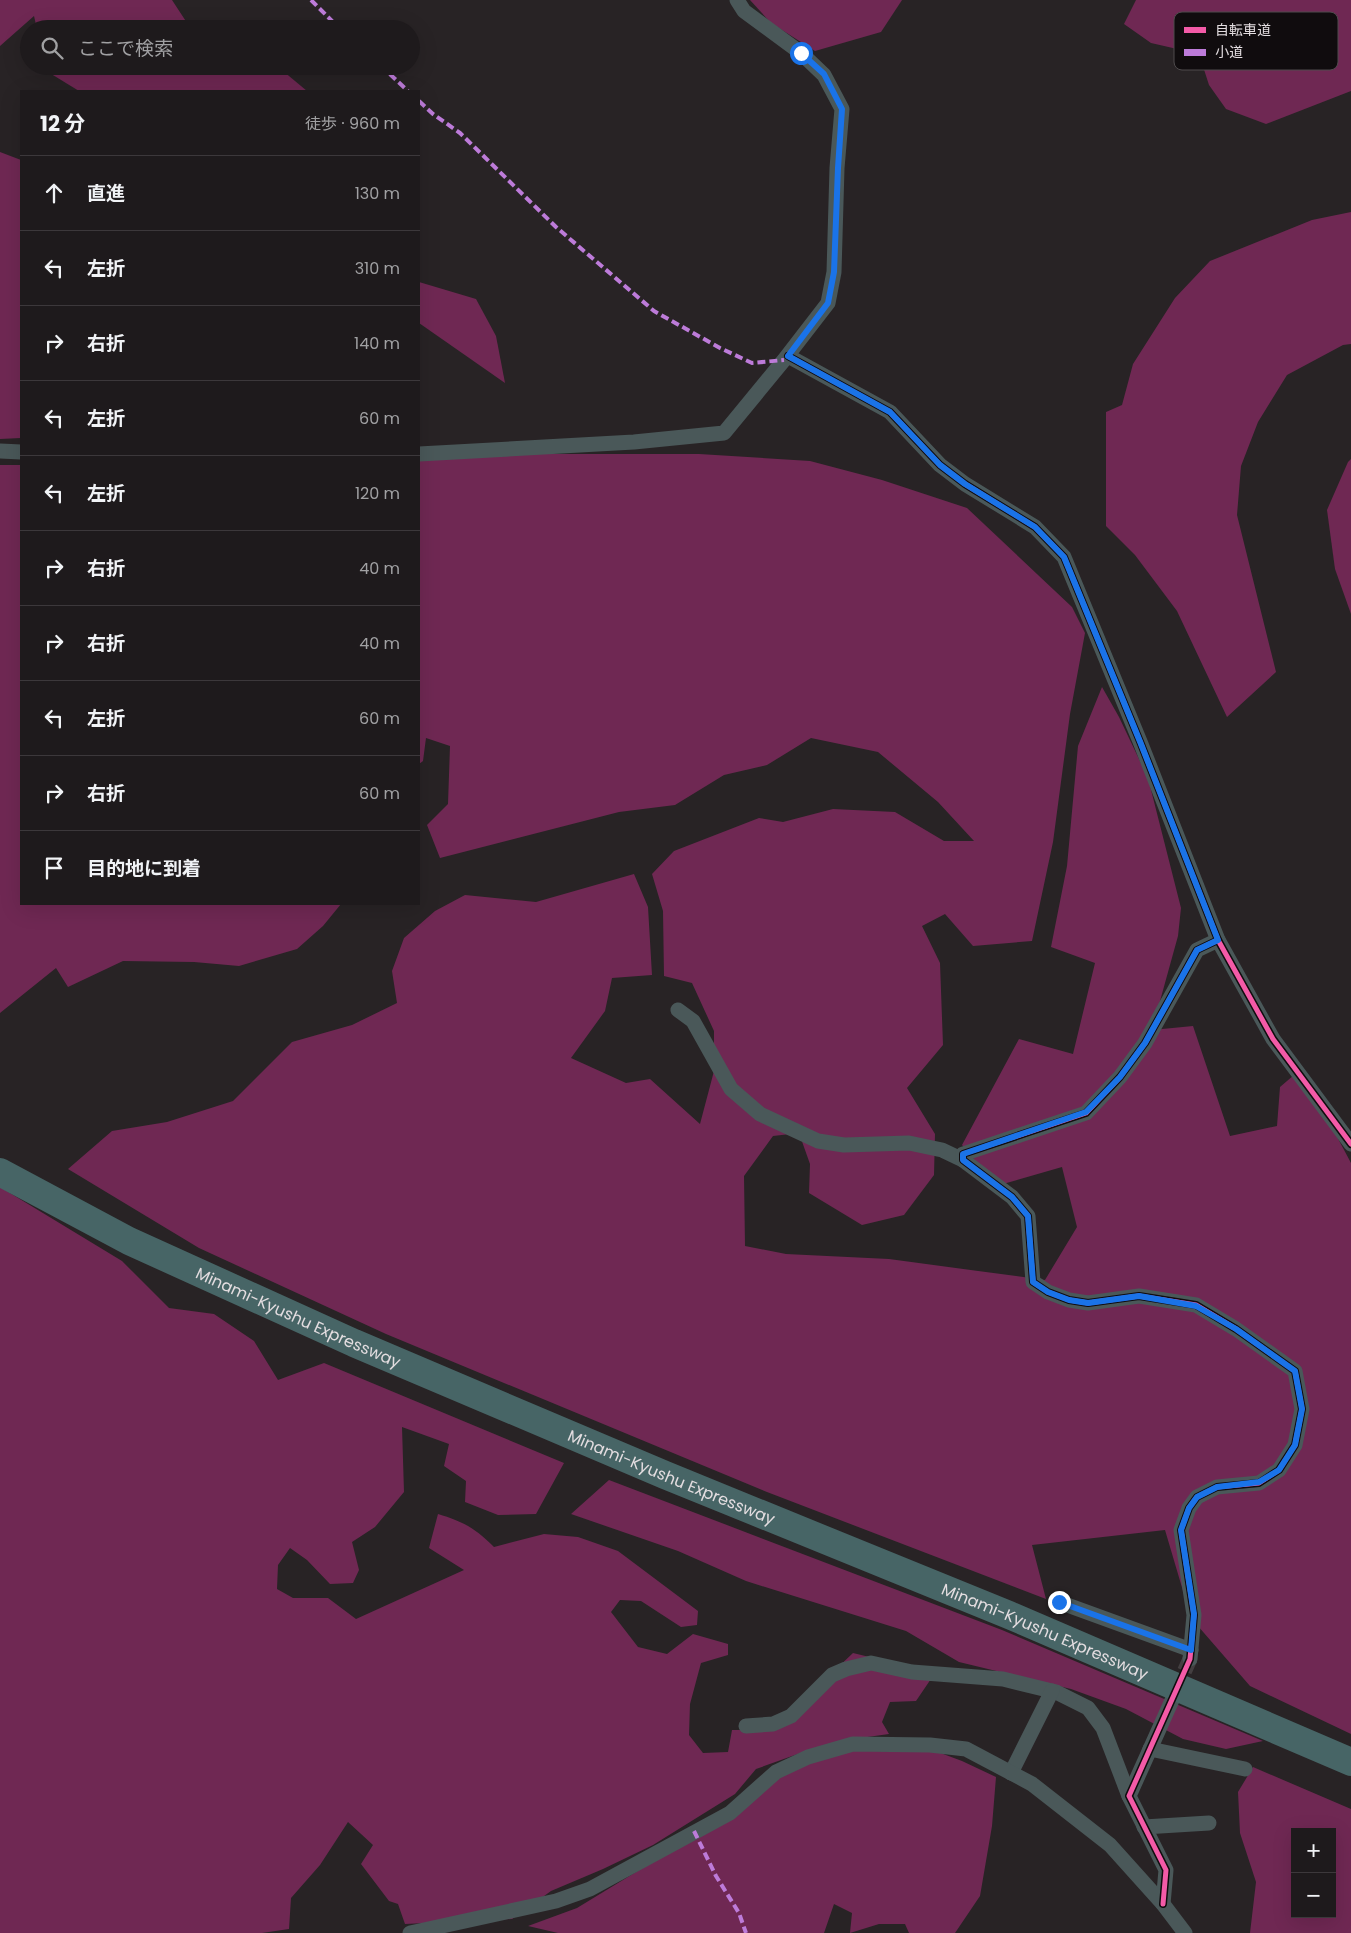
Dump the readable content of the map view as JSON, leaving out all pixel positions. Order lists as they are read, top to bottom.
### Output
{
  "streets": {
    "highway": ["Minami-Kyushu Expressway"]
  },
  "legend": ["自転車道", "小道"],
  "page": {
    "search": "ここで検索",
    "heading": ["12 分", "徒歩 · 960 m"],
    "list": [
      ["直進", "130 m"],
      ["左折", "310 m"],
      ["右折", "140 m"],
      ["左折", "60 m"],
      ["左折", "120 m"],
      ["右折", "40 m"],
      ["右折", "40 m"],
      ["左折", "60 m"],
      ["右折", "60 m"],
      "目的地に到着"
    ],
    "map_buttons": ["+", "−"]
  }
}
